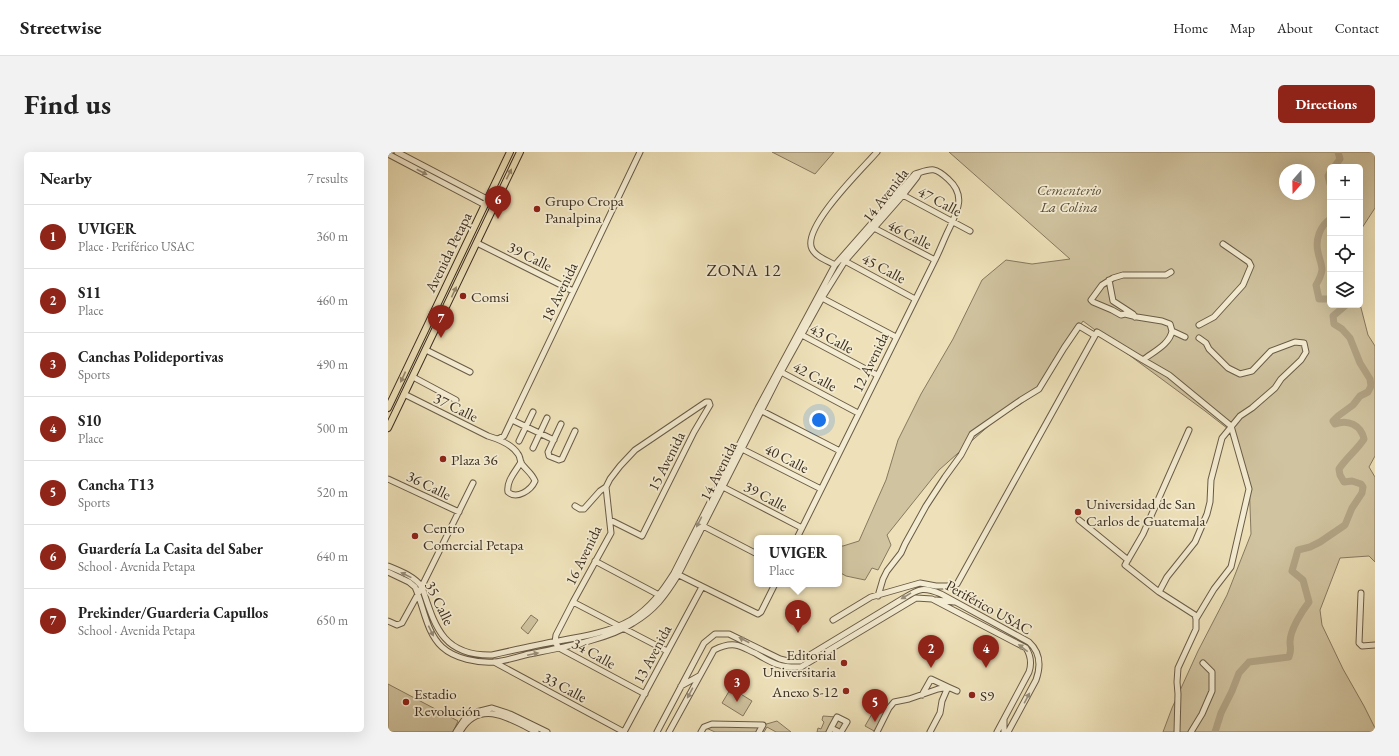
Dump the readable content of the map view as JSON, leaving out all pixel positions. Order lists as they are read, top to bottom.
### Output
{
  "streets": {
    "main road": ["Avenida Petapa"],
    "street": [
      "14 Avenida",
      "47 Calle",
      "46 Calle",
      "39 Calle",
      "45 Calle",
      "18 Avenida",
      "43 Calle",
      "12 Avenida",
      "42 Calle",
      "37 Calle",
      "40 Calle",
      "15 Avenida",
      "36 Calle",
      "16 Avenida",
      "35 Calle",
      "Periférico USAC",
      "34 Calle",
      "13 Avenida",
      "33 Calle"
    ]
  },
  "crossings": [
    ["14 Avenida", "47 Calle"],
    ["14 Avenida", "46 Calle"],
    ["14 Avenida", "39 Calle"],
    ["14 Avenida", "45 Calle"],
    ["14 Avenida", "43 Calle"],
    ["14 Avenida", "12 Avenida"],
    ["14 Avenida", "42 Calle"],
    ["14 Avenida", "40 Calle"],
    ["14 Avenida", "16 Avenida"],
    ["14 Avenida", "35 Calle"],
    ["14 Avenida", "34 Calle"],
    ["14 Avenida", "33 Calle"],
    ["47 Calle", "12 Avenida"],
    ["46 Calle", "12 Avenida"],
    ["Avenida Petapa", "39 Calle"],
    ["Avenida Petapa", "37 Calle"],
    ["39 Calle", "18 Avenida"],
    ["39 Calle", "12 Avenida"],
    ["45 Calle", "12 Avenida"],
    ["18 Avenida", "37 Calle"],
    ["43 Calle", "12 Avenida"],
    ["12 Avenida", "42 Calle"],
    ["12 Avenida", "40 Calle"],
    ["15 Avenida", "16 Avenida"],
    ["16 Avenida", "34 Calle"],
    ["35 Calle", "33 Calle"],
    ["34 Calle", "13 Avenida"],
    ["13 Avenida", "33 Calle"]
  ],
  "districts": ["ZONA 12"],
  "parks": ["Cementerio La Colina"],
  "places": [
    "Grupo Cropa Panalpina",
    "Comsi",
    "Plaza 36",
    "Universidad de San Carlos de Guatemala",
    "Centro Comercial Petapa",
    "Editorial Universitaria",
    "Anexo S-12",
    "S9",
    "Estadio Revolución"
  ],
  "north": "bottom",
  "page": {
    "header": "Streetwise",
    "nav": [
      "Home",
      "Map",
      "About",
      "Contact"
    ],
    "buttons": "Directions",
    "title": "Find us",
    "heading": ["Nearby", "7 results"],
    "map_buttons": ["+", "−"],
    "pins": [
      "6",
      "7",
      "1",
      "2",
      "4",
      "3",
      "5"
    ],
    "list": [
      {
        "mark": "1",
        "name": "UVIGER",
        "note": "Place · Periférico USAC",
        "value": "360 m"
      },
      {
        "mark": "2",
        "name": "S11",
        "note": "Place",
        "value": "460 m"
      },
      {
        "mark": "3",
        "name": "Canchas Polideportivas",
        "note": "Sports",
        "value": "490 m"
      },
      {
        "mark": "4",
        "name": "S10",
        "note": "Place",
        "value": "500 m"
      },
      {
        "mark": "5",
        "name": "Cancha T13",
        "note": "Sports",
        "value": "520 m"
      },
      {
        "mark": "6",
        "name": "Guardería La Casita del Saber",
        "note": "School · Avenida Petapa",
        "value": "640 m"
      },
      {
        "mark": "7",
        "name": "Prekinder/Guarderia Capullos",
        "note": "School · Avenida Petapa",
        "value": "650 m"
      }
    ],
    "popup": ["UVIGER", "Place"]
  }
}
